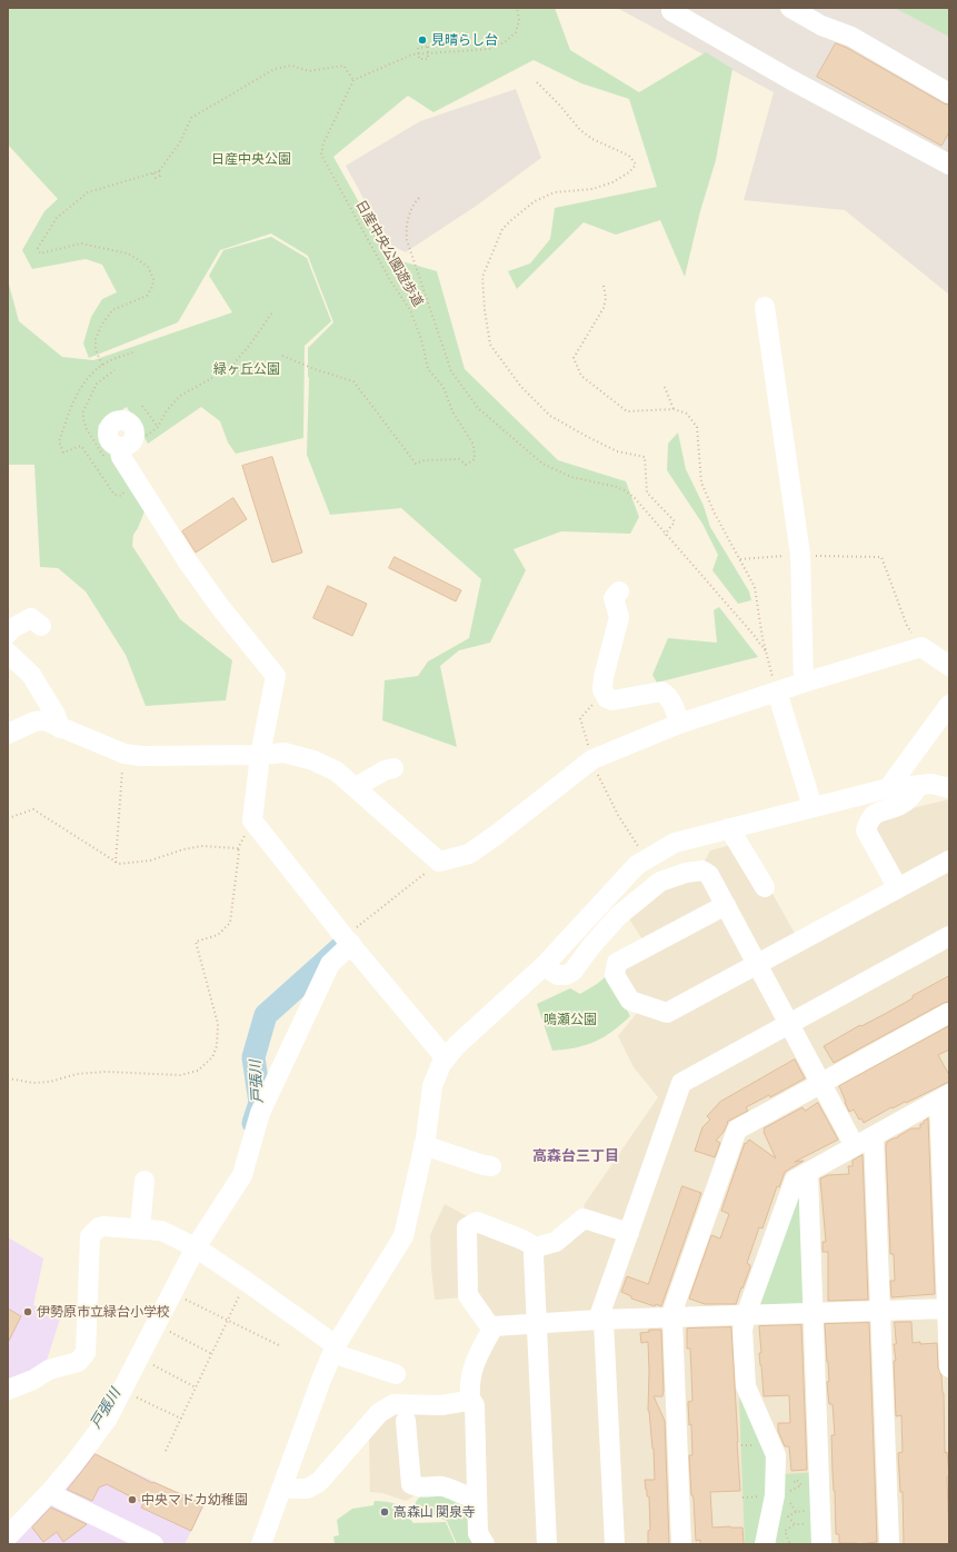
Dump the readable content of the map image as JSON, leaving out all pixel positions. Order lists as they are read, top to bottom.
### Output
{
  "streets": {
    "path": ["日産中央公園遊歩道"]
  },
  "districts": ["高森台三丁目"],
  "water": ["戸張川"],
  "parks": ["日産中央公園", "緑ヶ丘公園", "鳴瀬公園"],
  "places": [
    "見晴らし台",
    "伊勢原市立緑台小学校",
    "中央マドカ幼稚園",
    "高森山 関泉寺"
  ]
}
